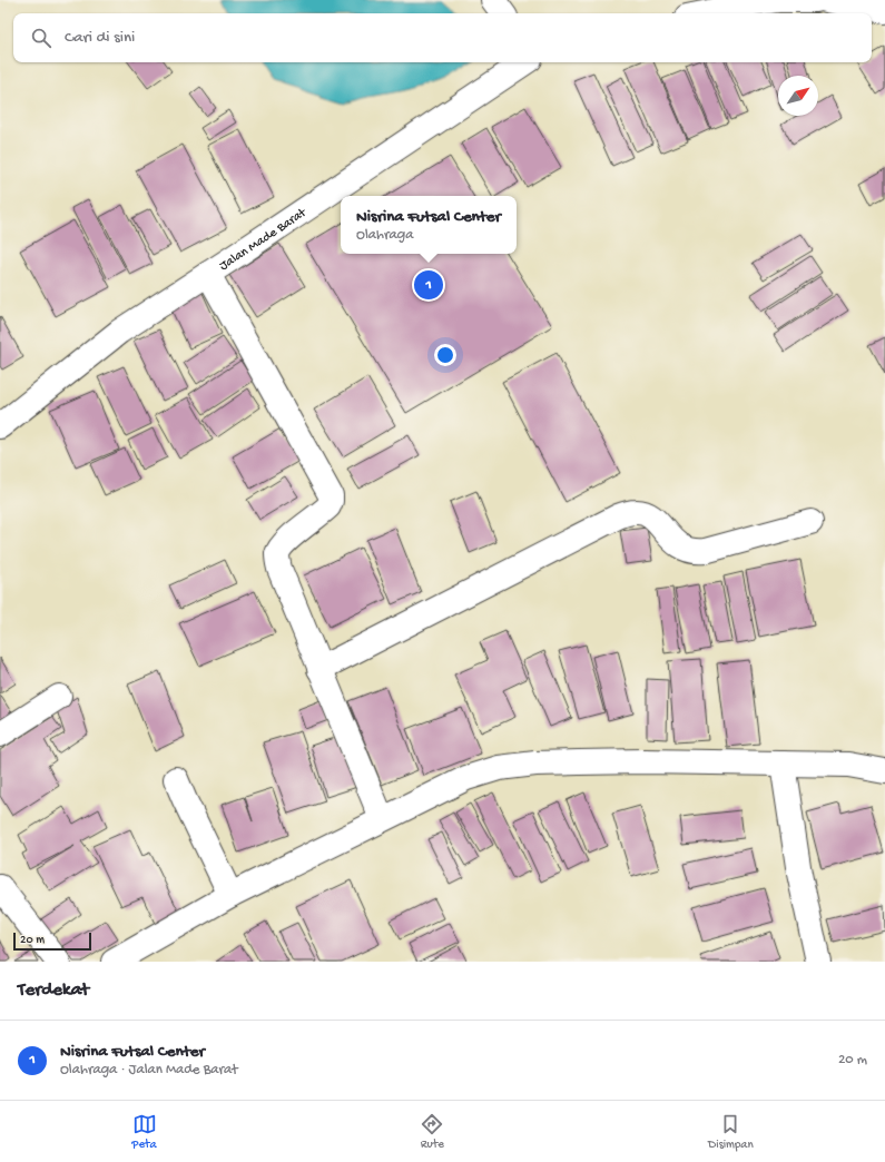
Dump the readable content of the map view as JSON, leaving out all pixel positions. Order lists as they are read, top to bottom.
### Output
{
  "streets": {
    "street": ["Jalan Made Barat"]
  },
  "scale_bar": "20 m",
  "north": "top right",
  "page": {
    "search": "Cari di sini",
    "popup": ["Nisrina Futsal Center", "Olahraga"],
    "pins": "1",
    "scale": "20 m",
    "heading": "Terdekat",
    "list": [
      {
        "mark": "1",
        "name": "Nisrina Futsal Center",
        "note": "Olahraga · Jalan Made Barat",
        "value": "20 m"
      }
    ],
    "nav": ["Peta", "Rute", "Disimpan"]
  }
}
